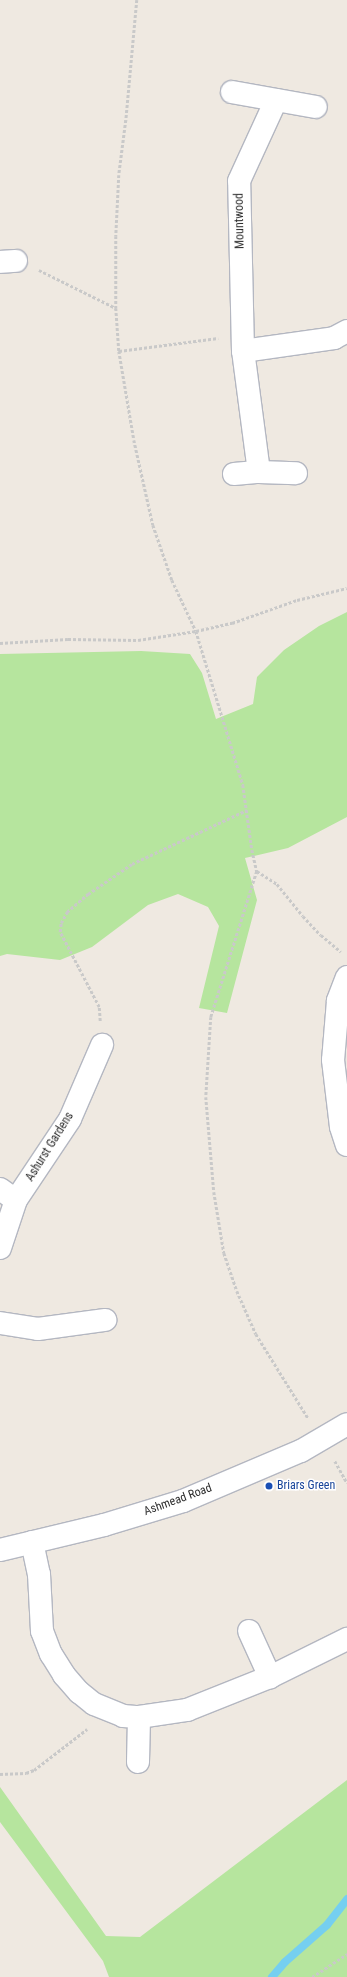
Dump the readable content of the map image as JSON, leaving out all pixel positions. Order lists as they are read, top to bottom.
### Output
{
  "streets": {
    "street": ["Mountwood", "Ashurst Gardens", "Ashmead Road"]
  },
  "places": ["Briars Green"]
}
